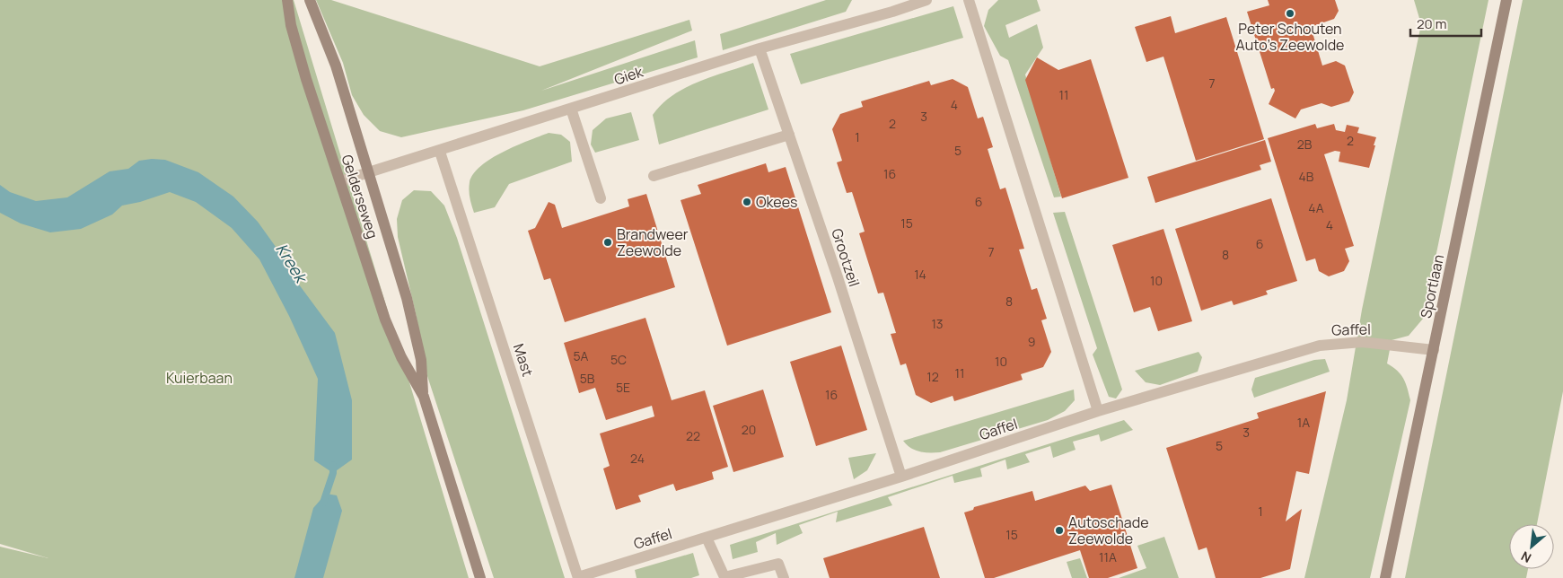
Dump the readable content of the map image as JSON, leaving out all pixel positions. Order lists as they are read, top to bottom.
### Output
{
  "streets": {
    "street": [
      "Giek",
      "Gelderseweg",
      "Grootzeil",
      "Sportlaan",
      "Gaffel",
      "Mast"
    ]
  },
  "crossings": [
    ["Giek", "Gelderseweg"],
    ["Giek", "Grootzeil"],
    ["Giek", "Mast"],
    ["Grootzeil", "Gaffel"],
    ["Sportlaan", "Gaffel"],
    ["Gaffel", "Mast"]
  ],
  "water": ["Kreek"],
  "parks": ["Kuierbaan"],
  "places": [
    "Peter Schouten Auto's Zeewolde",
    "Okees",
    "Brandweer Zeewolde",
    "Autoschade Zeewolde"
  ],
  "house_numbers": [
    "7",
    "11",
    "4",
    "3",
    "2",
    "1",
    "2",
    "2B",
    "5",
    "16",
    "4B",
    "6",
    "4A",
    "15",
    "4",
    "6",
    "7",
    "8",
    "14",
    "10",
    "8",
    "13",
    "9",
    "5A",
    "5C",
    "10",
    "11",
    "12",
    "5B",
    "5E",
    "16",
    "1A",
    "20",
    "3",
    "22",
    "5",
    "24",
    "1",
    "15",
    "11A"
  ],
  "scale_bar": "20 m",
  "north": "bottom left"
}
